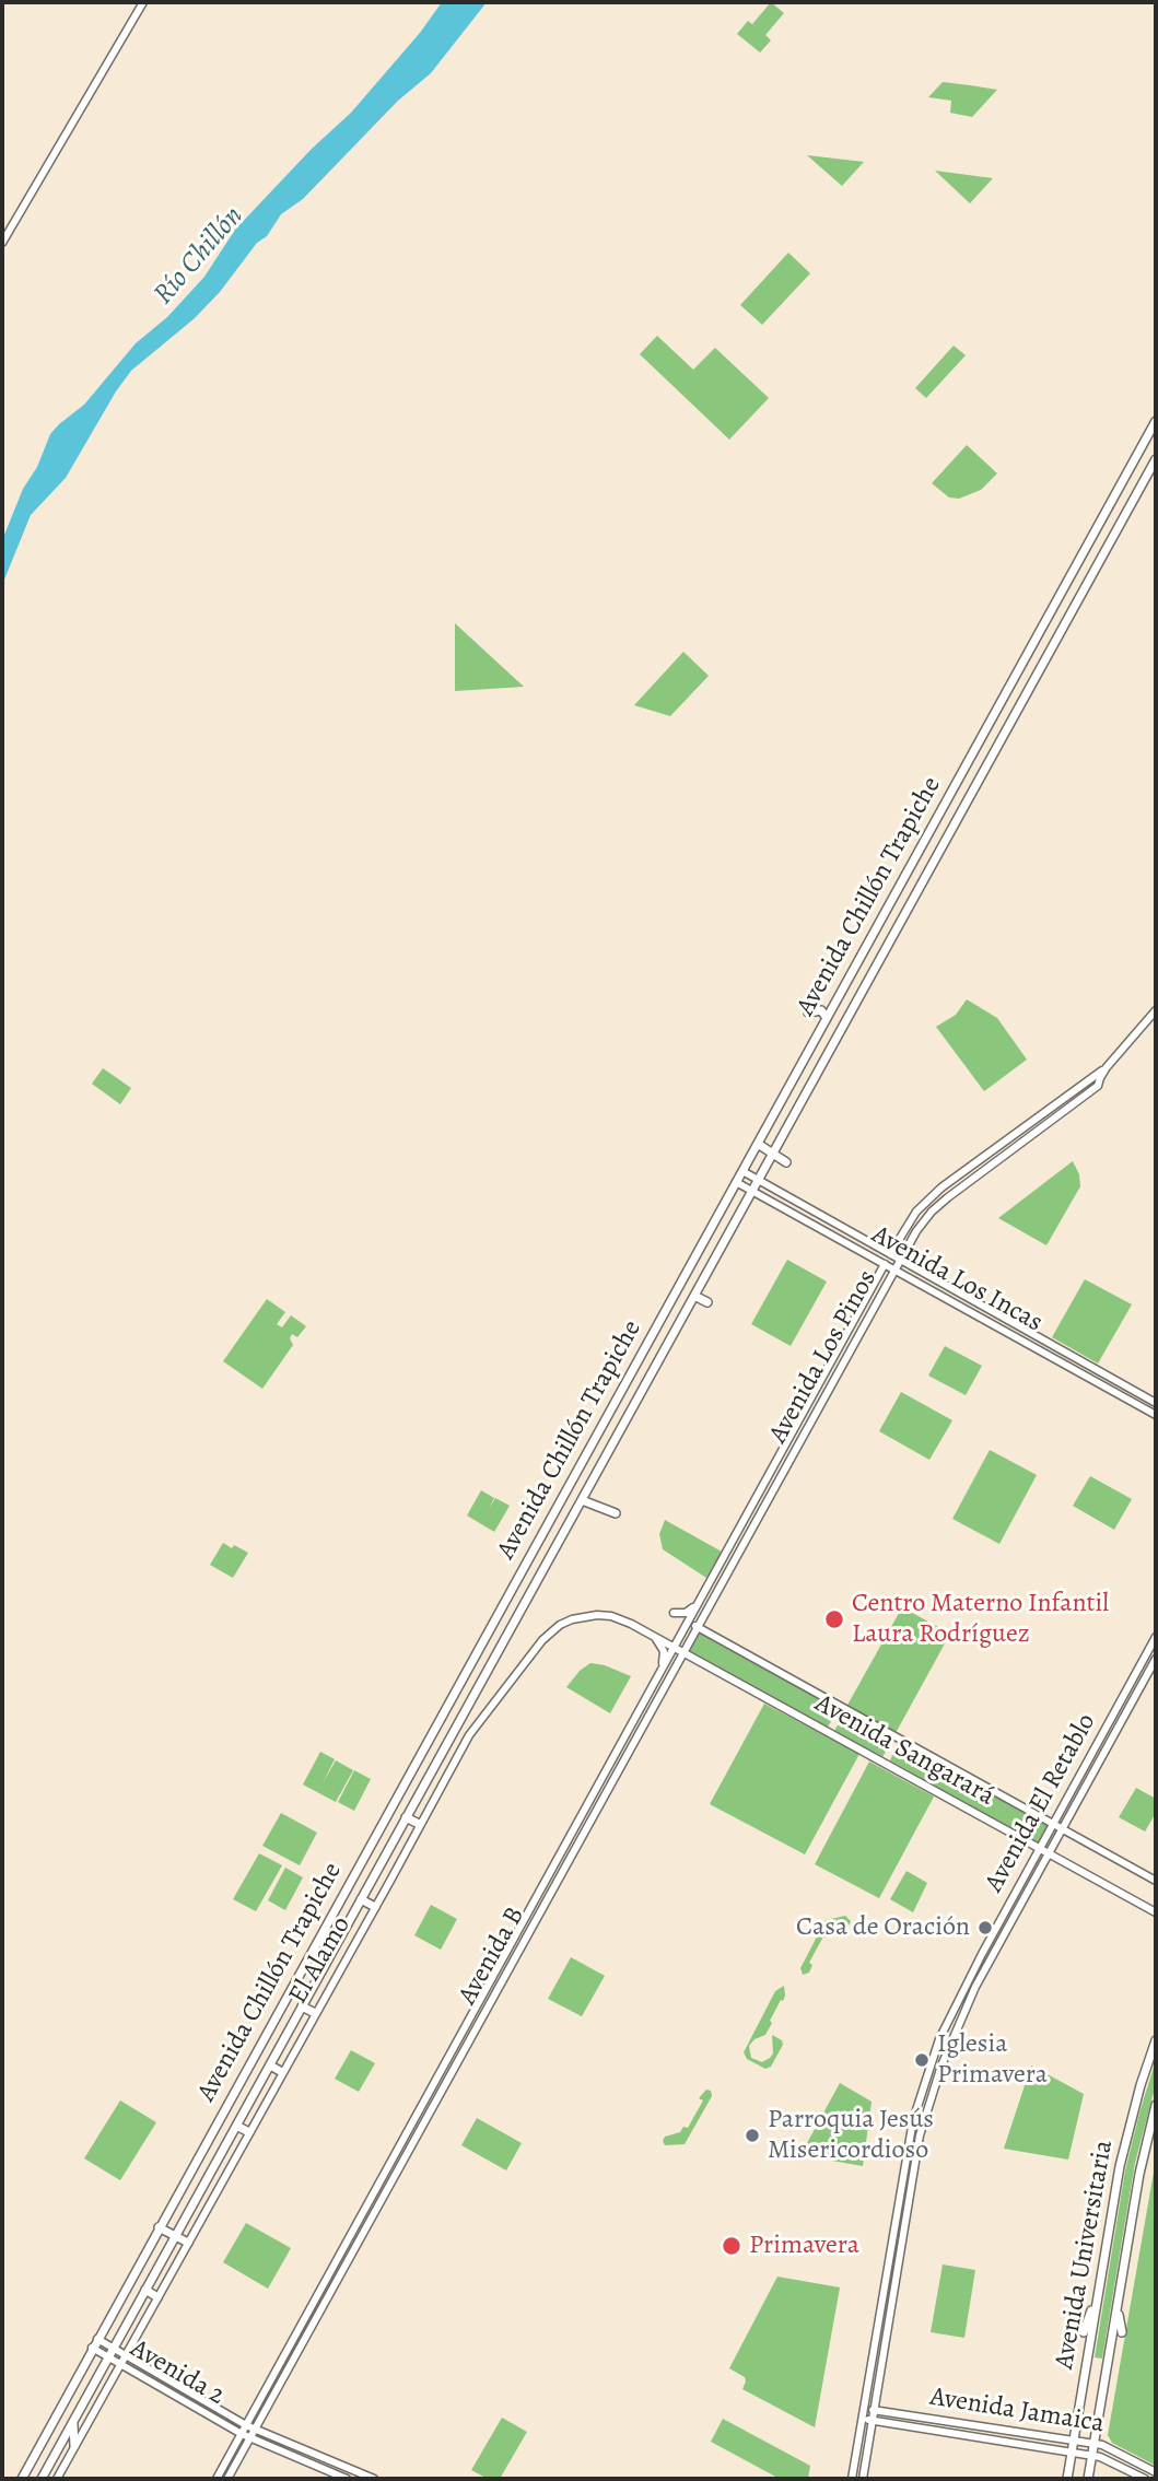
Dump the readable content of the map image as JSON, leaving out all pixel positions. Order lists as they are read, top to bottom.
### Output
{
  "streets": {
    "main road": ["Avenida Chillón Trapiche", "Avenida Universitaria"],
    "street": [
      "Avenida Los Incas",
      "Avenida Los Pinos",
      "Avenida Sangarará",
      "Avenida El Retablo",
      "Avenida B",
      "El Alamo",
      "Avenida 2",
      "Avenida Jamaica"
    ]
  },
  "crossings": [
    ["Avenida Chillón Trapiche", "Avenida Los Incas"],
    ["Avenida Chillón Trapiche", "Avenida 2"],
    ["Avenida Los Incas", "Avenida Los Pinos"],
    ["Avenida Los Pinos", "Avenida Sangarará"],
    ["Avenida Los Pinos", "Avenida B"],
    ["Avenida Sangarará", "Avenida El Retablo"],
    ["Avenida Sangarará", "Avenida B"],
    ["Avenida Sangarará", "El Alamo"],
    ["Avenida El Retablo", "Avenida Jamaica"],
    ["Avenida B", "El Alamo"],
    ["Avenida B", "Avenida 2"],
    ["El Alamo", "Avenida 2"],
    ["Avenida Universitaria", "Avenida Jamaica"]
  ],
  "water": ["Río Chillón"],
  "places": [
    "Centro Materno Infantil Laura Rodríguez",
    "Casa de Oración",
    "Iglesia Primavera",
    "Parroquia Jesús Misericordioso",
    "Primavera"
  ]
}
